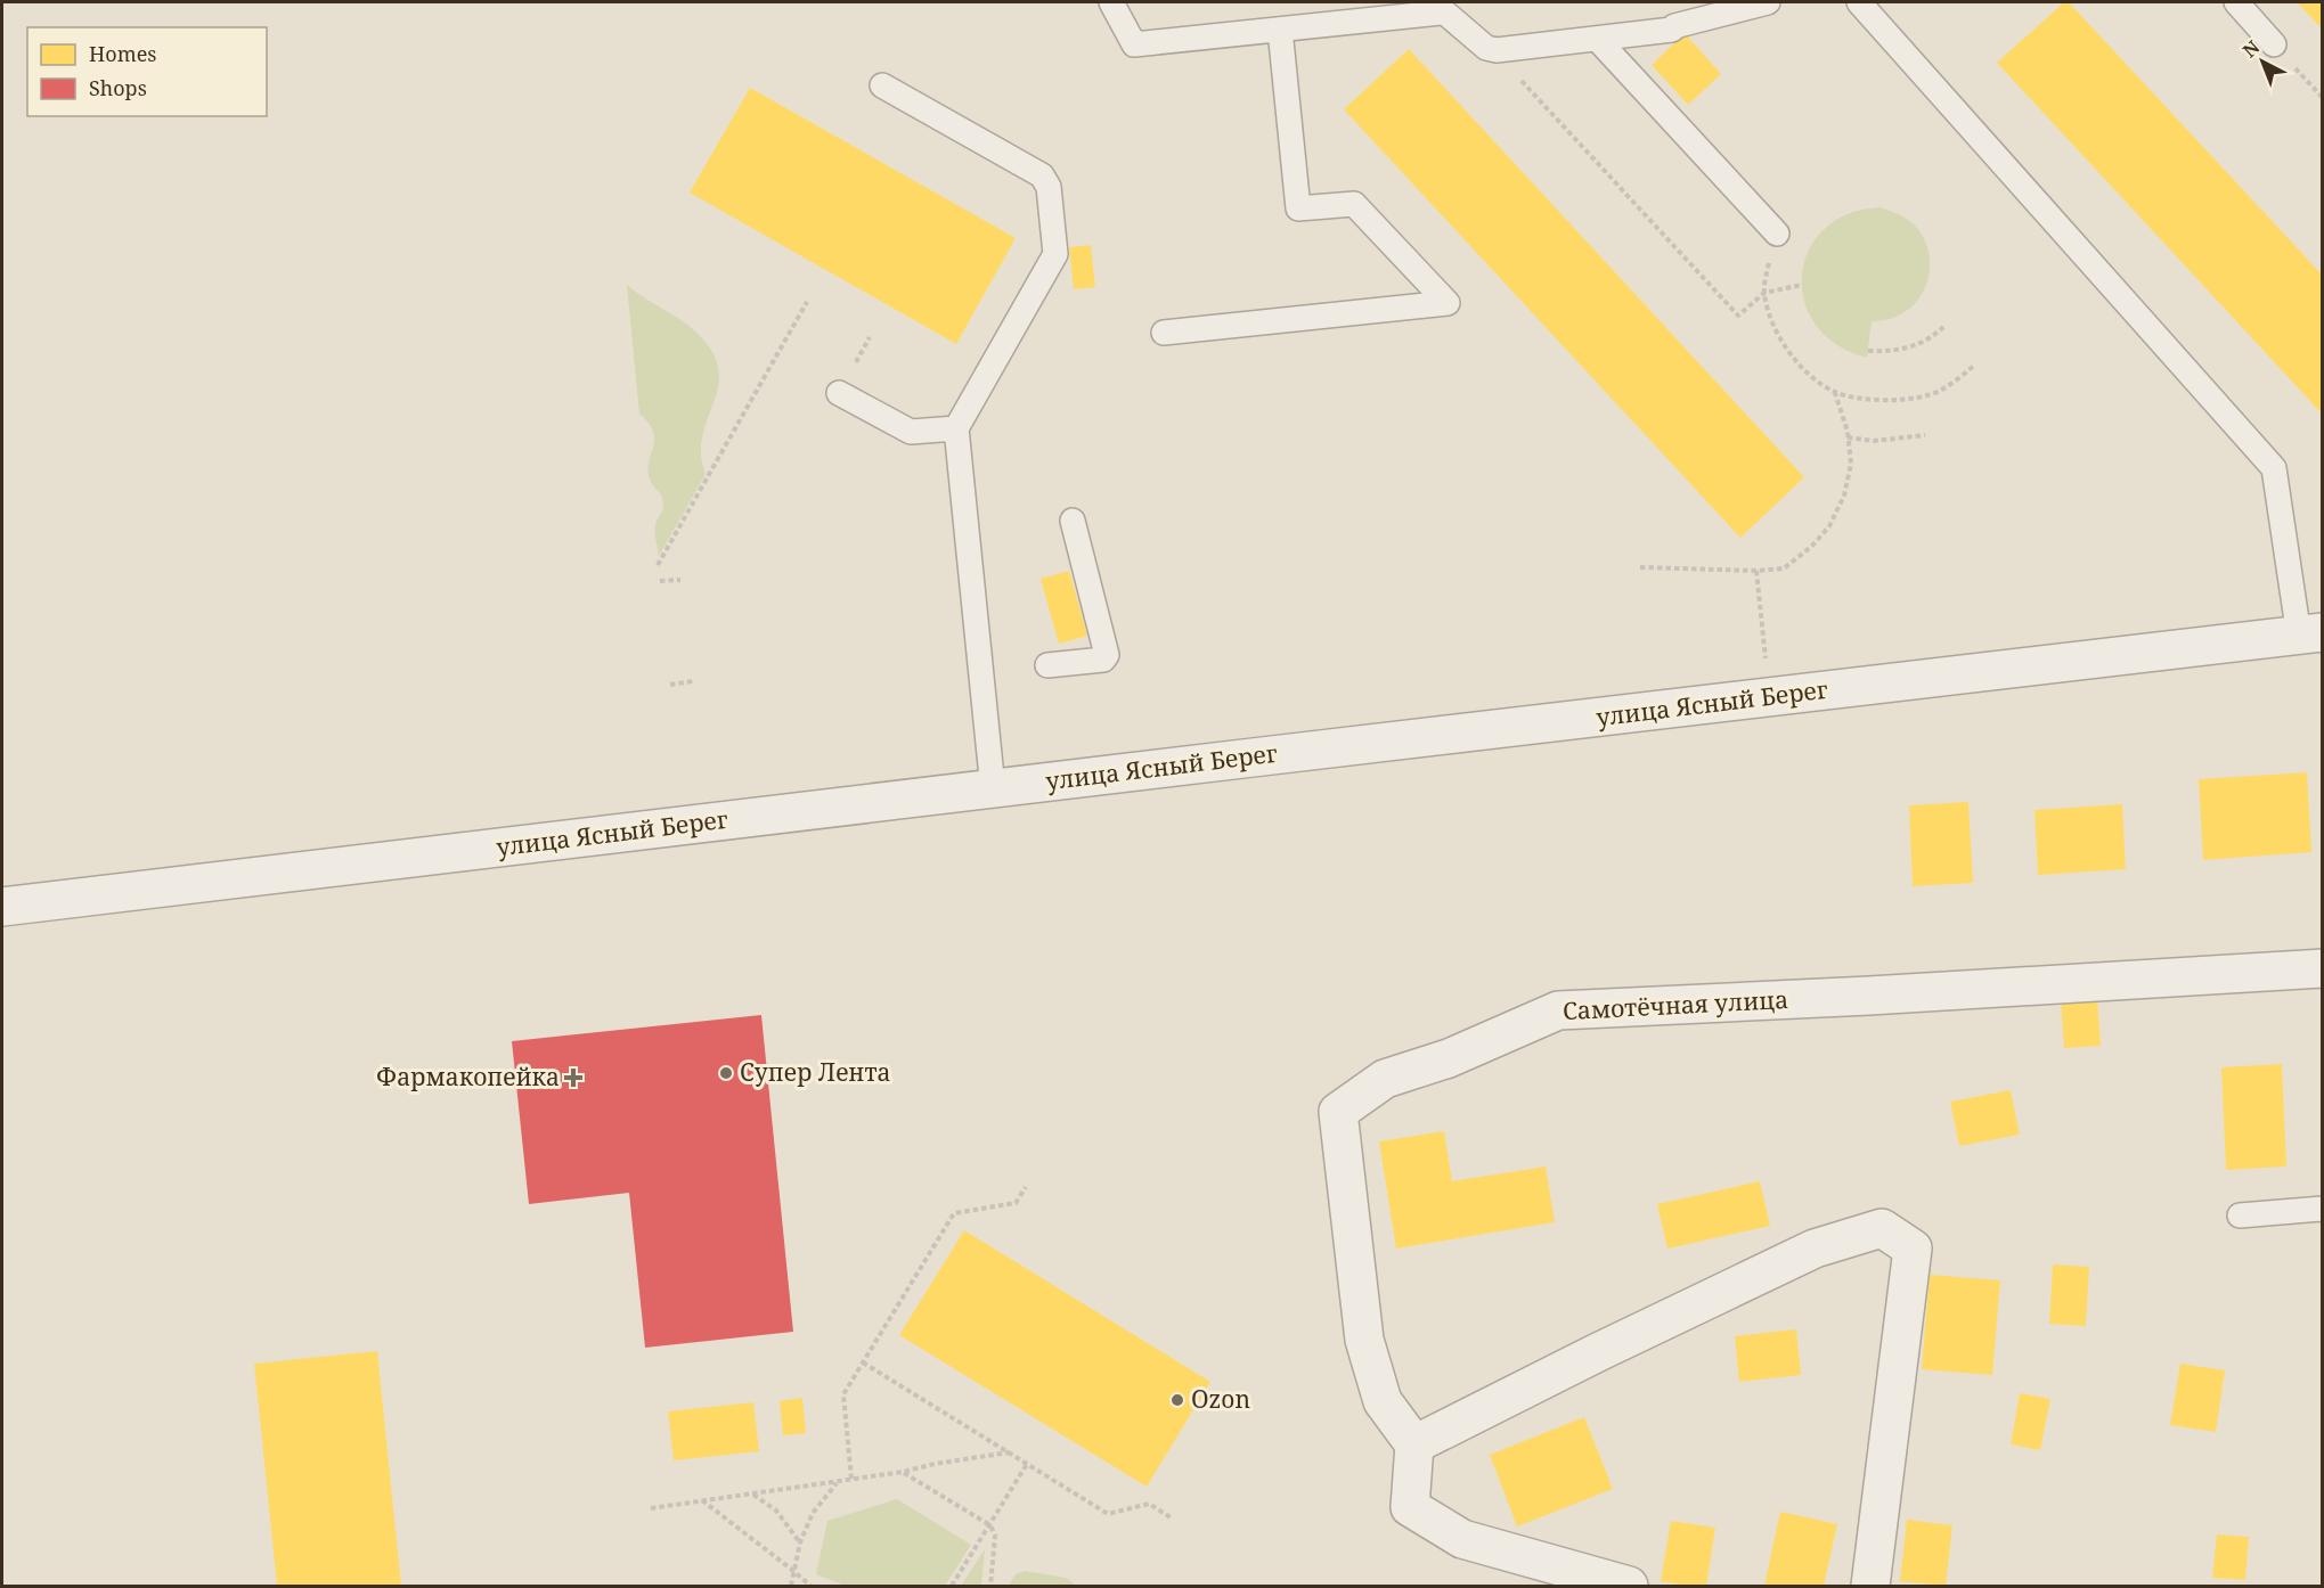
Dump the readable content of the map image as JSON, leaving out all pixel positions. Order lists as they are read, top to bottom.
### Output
{
  "streets": {
    "street": ["улица Ясный Берег", "Самотёчная улица"]
  },
  "places": {
    "other": ["Супер Лента", "Ozon"],
    "health": ["Фармакопейка"]
  },
  "legend": ["Homes", "Shops"],
  "north": "top left"
}
